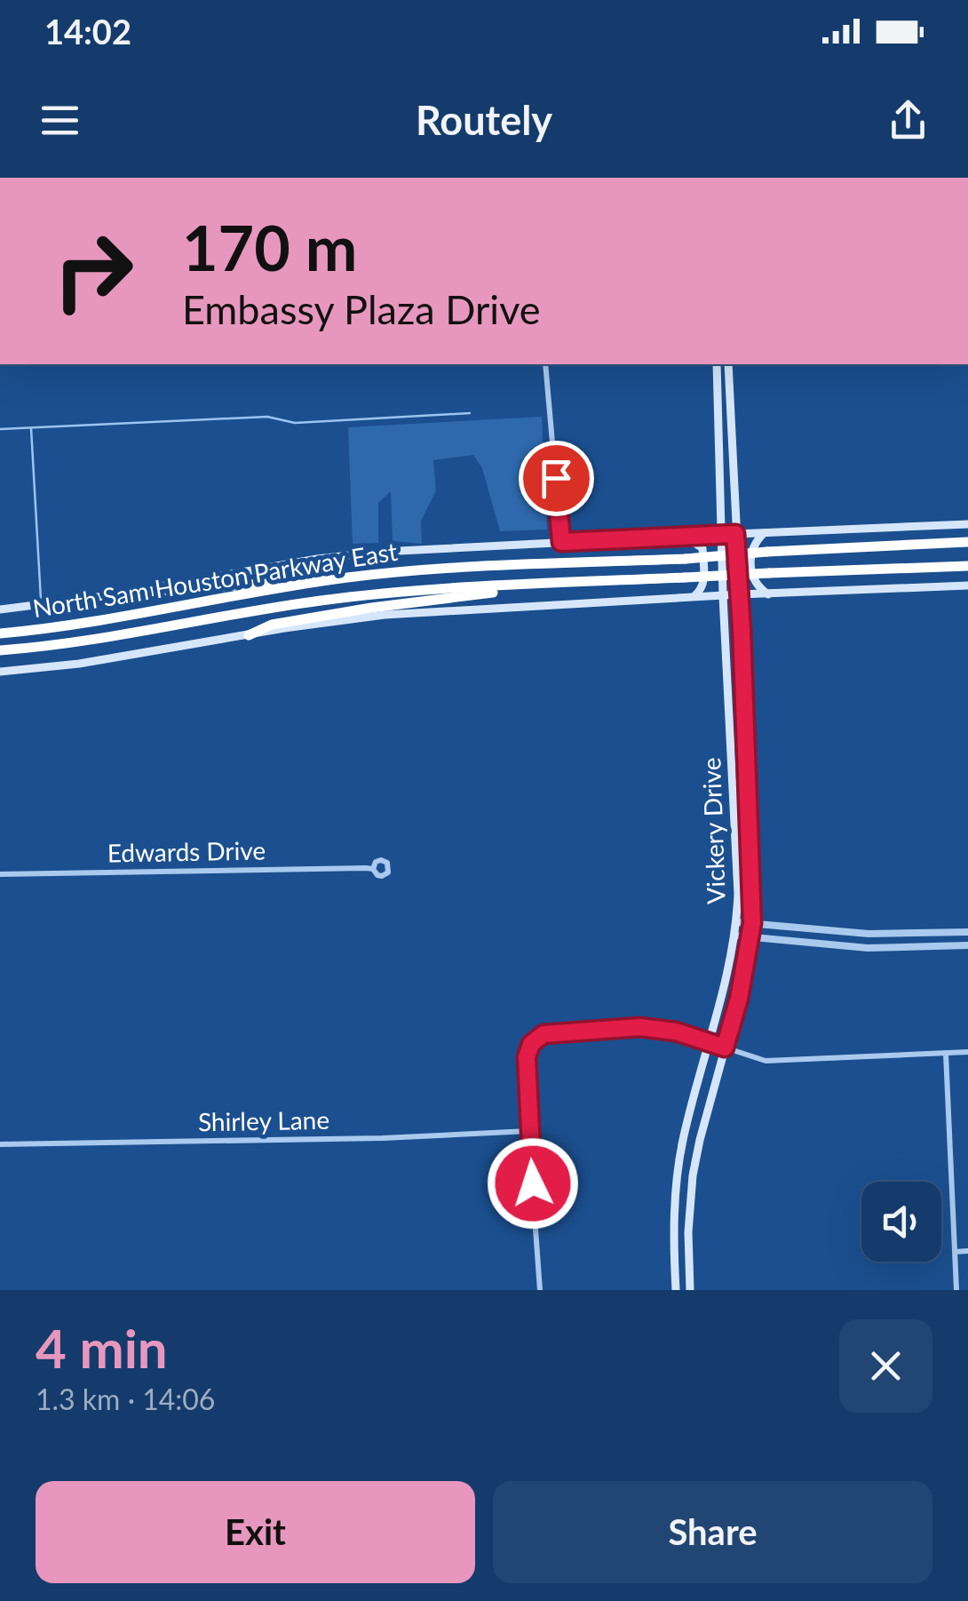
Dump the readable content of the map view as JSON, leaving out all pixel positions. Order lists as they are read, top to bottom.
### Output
{
  "streets": {
    "highway": ["North Sam Houston Parkway East"],
    "main road": ["Vickery Drive"],
    "street": ["Edwards Drive", "Shirley Lane"]
  },
  "crossings": [
    ["North Sam Houston Parkway East", "Vickery Drive"]
  ],
  "page": {
    "status": "14:02",
    "header": "Routely",
    "turn": ["170 m", "Embassy Plaza Drive"],
    "heading": ["4 min", "1.3 km · 14:06"],
    "buttons": ["Exit", "Share"]
  }
}
